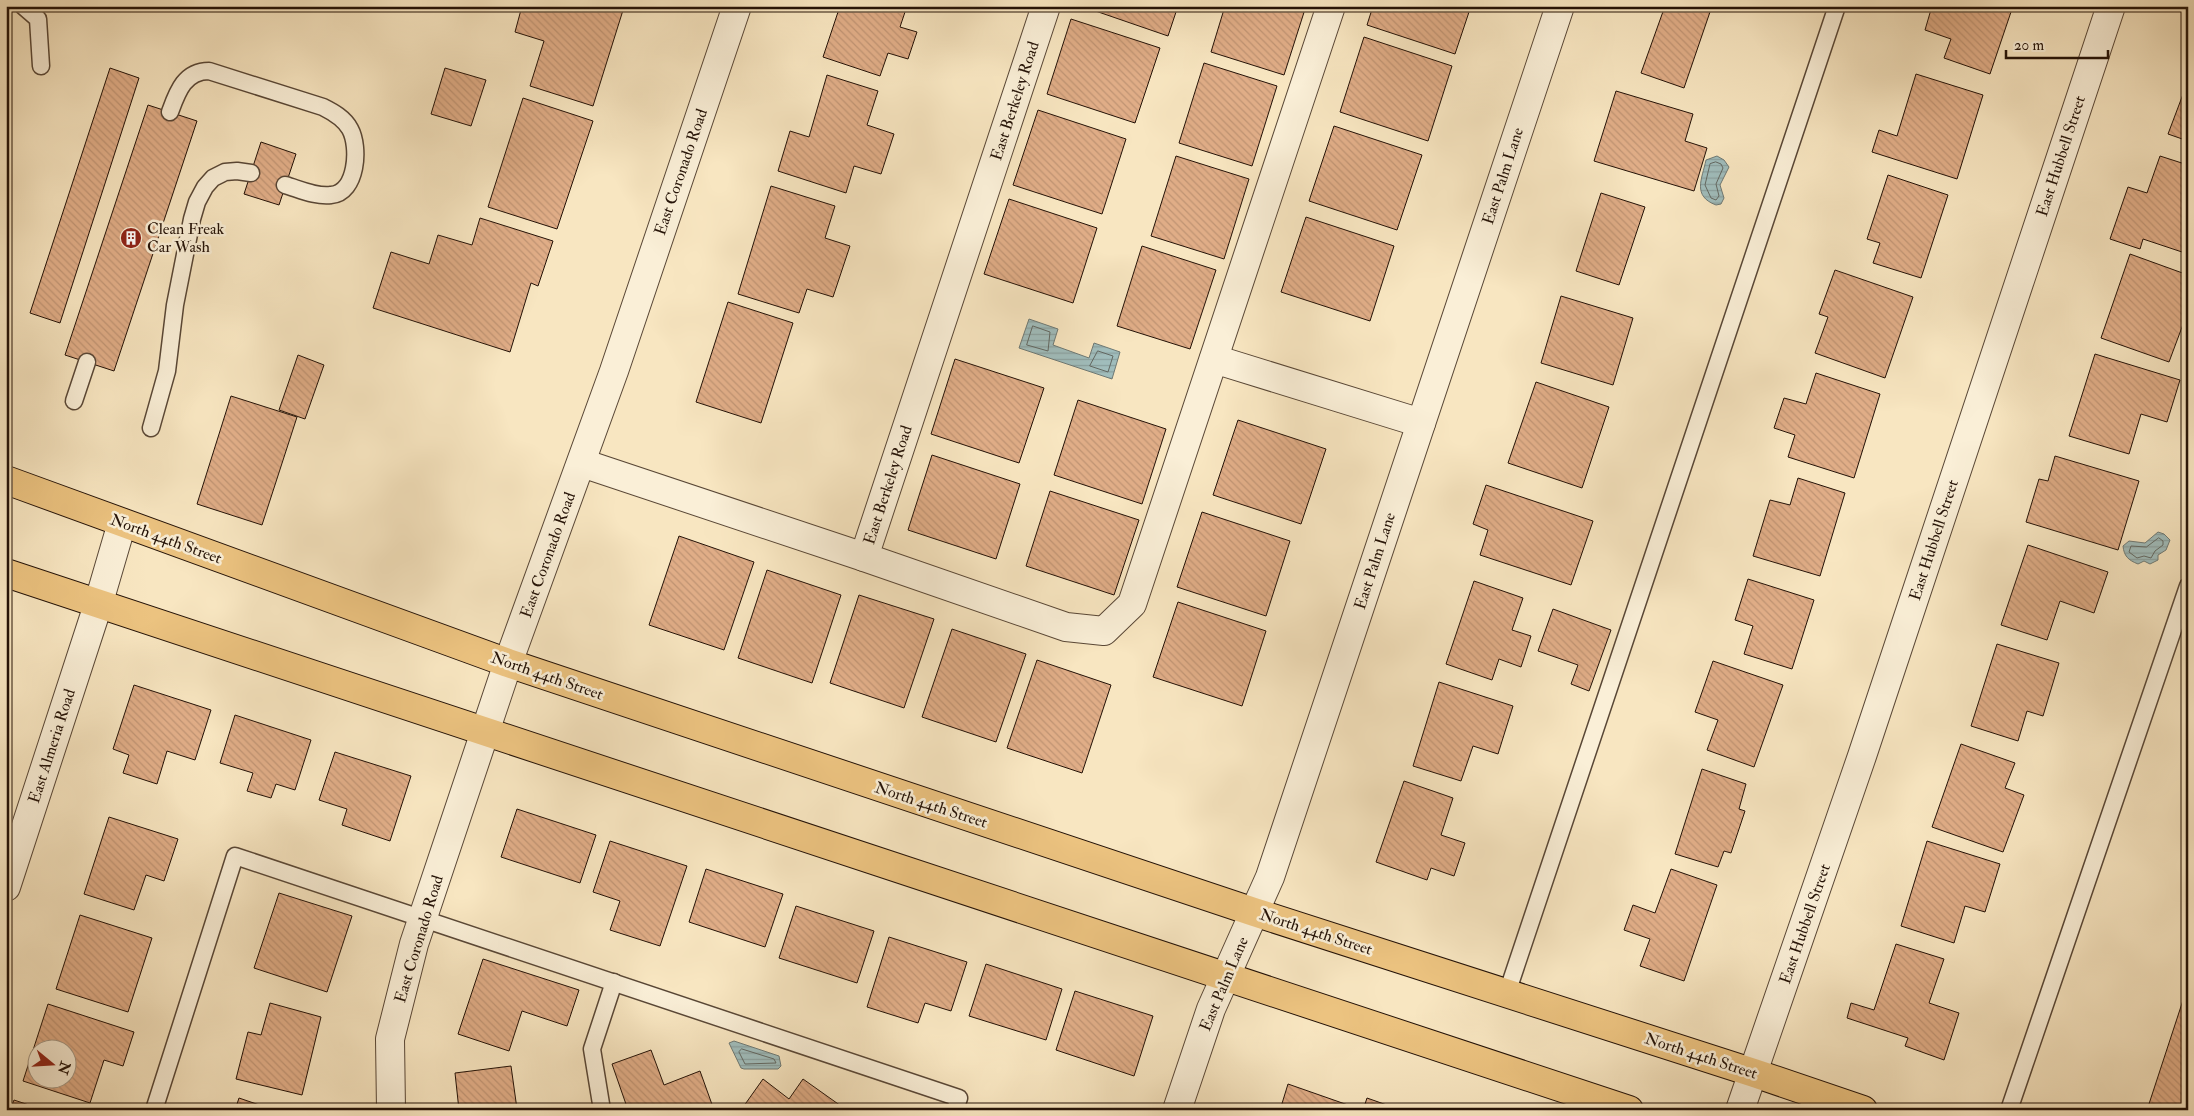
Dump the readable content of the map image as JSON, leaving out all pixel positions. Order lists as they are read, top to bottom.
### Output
{
  "streets": {
    "main road": ["North 44th Street"],
    "street": [
      "East Berkeley Road",
      "East Hubbell Street",
      "East Coronado Road",
      "East Palm Lane",
      "East Almeria Road"
    ]
  },
  "crossings": [
    ["East Hubbell Street", "North 44th Street"],
    ["East Coronado Road", "North 44th Street"],
    ["East Palm Lane", "North 44th Street"],
    ["North 44th Street", "East Almeria Road"]
  ],
  "places": {
    "building": ["Clean Freak Car Wash"]
  },
  "scale_bar": "20 m",
  "north": "right"
}
